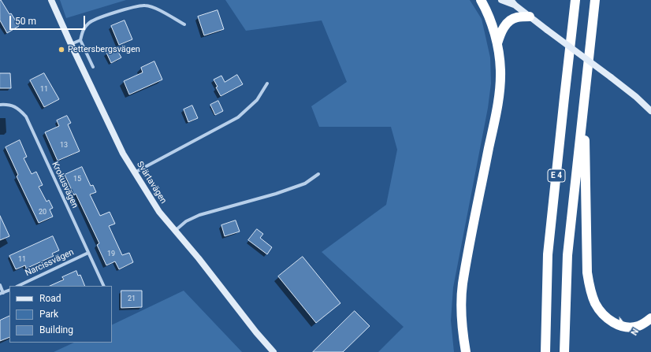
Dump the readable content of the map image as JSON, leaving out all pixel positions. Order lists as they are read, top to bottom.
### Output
{
  "streets": {
    "highway": ["E 4"],
    "main road": ["Svärtavägen"],
    "street": ["Krokusvägen", "Narcissvägen"]
  },
  "crossings": [
    ["Krokusvägen", "Narcissvägen"]
  ],
  "places": ["Pettersbergsvägen"],
  "house_numbers": [
    "11",
    "13",
    "15",
    "20",
    "19",
    "11",
    "21"
  ],
  "legend": ["Road", "Park", "Building"],
  "scale_bar": "50 m",
  "north": "bottom right"
}
